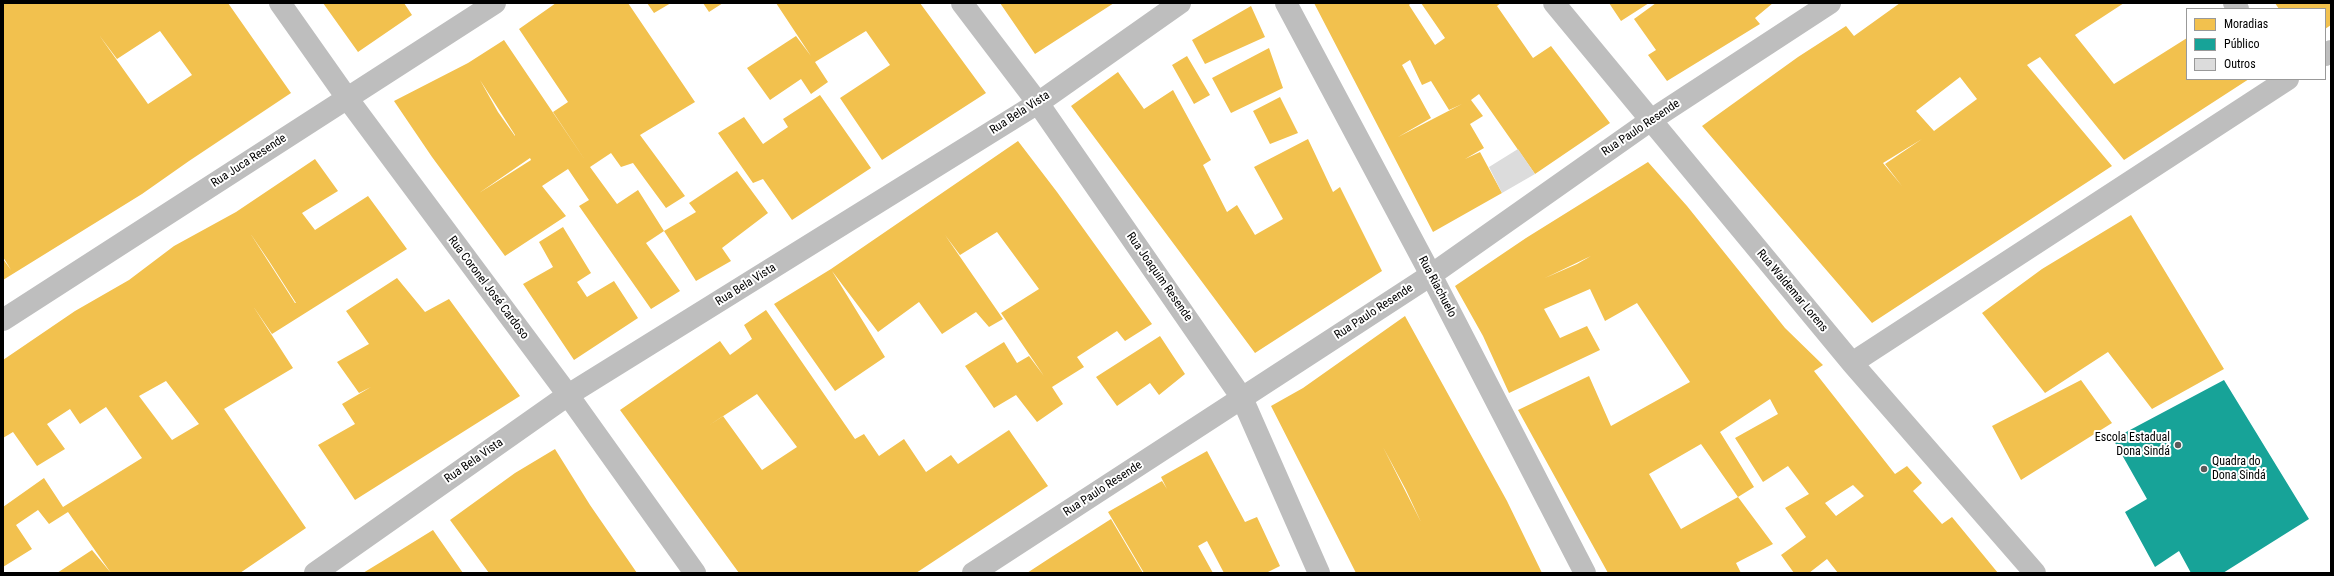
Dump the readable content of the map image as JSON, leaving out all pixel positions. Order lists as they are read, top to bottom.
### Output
{
  "streets": {
    "street": [
      "Rua Bela Vista",
      "Rua Paulo Resende",
      "Rua Juca Resende",
      "Rua Joaquim Resende",
      "Rua Riachuelo",
      "Rua Coronel José Cardoso",
      "Rua Waldemar Lorens"
    ]
  },
  "crossings": [
    ["Rua Bela Vista", "Rua Joaquim Resende"],
    ["Rua Bela Vista", "Rua Coronel José Cardoso"],
    ["Rua Paulo Resende", "Rua Joaquim Resende"],
    ["Rua Paulo Resende", "Rua Riachuelo"],
    ["Rua Paulo Resende", "Rua Waldemar Lorens"],
    ["Rua Juca Resende", "Rua Coronel José Cardoso"]
  ],
  "places": ["Escola Estadual Dona Sindá", "Quadra do Dona Sindá"],
  "legend": ["Moradias", "Público", "Outros"]
}
